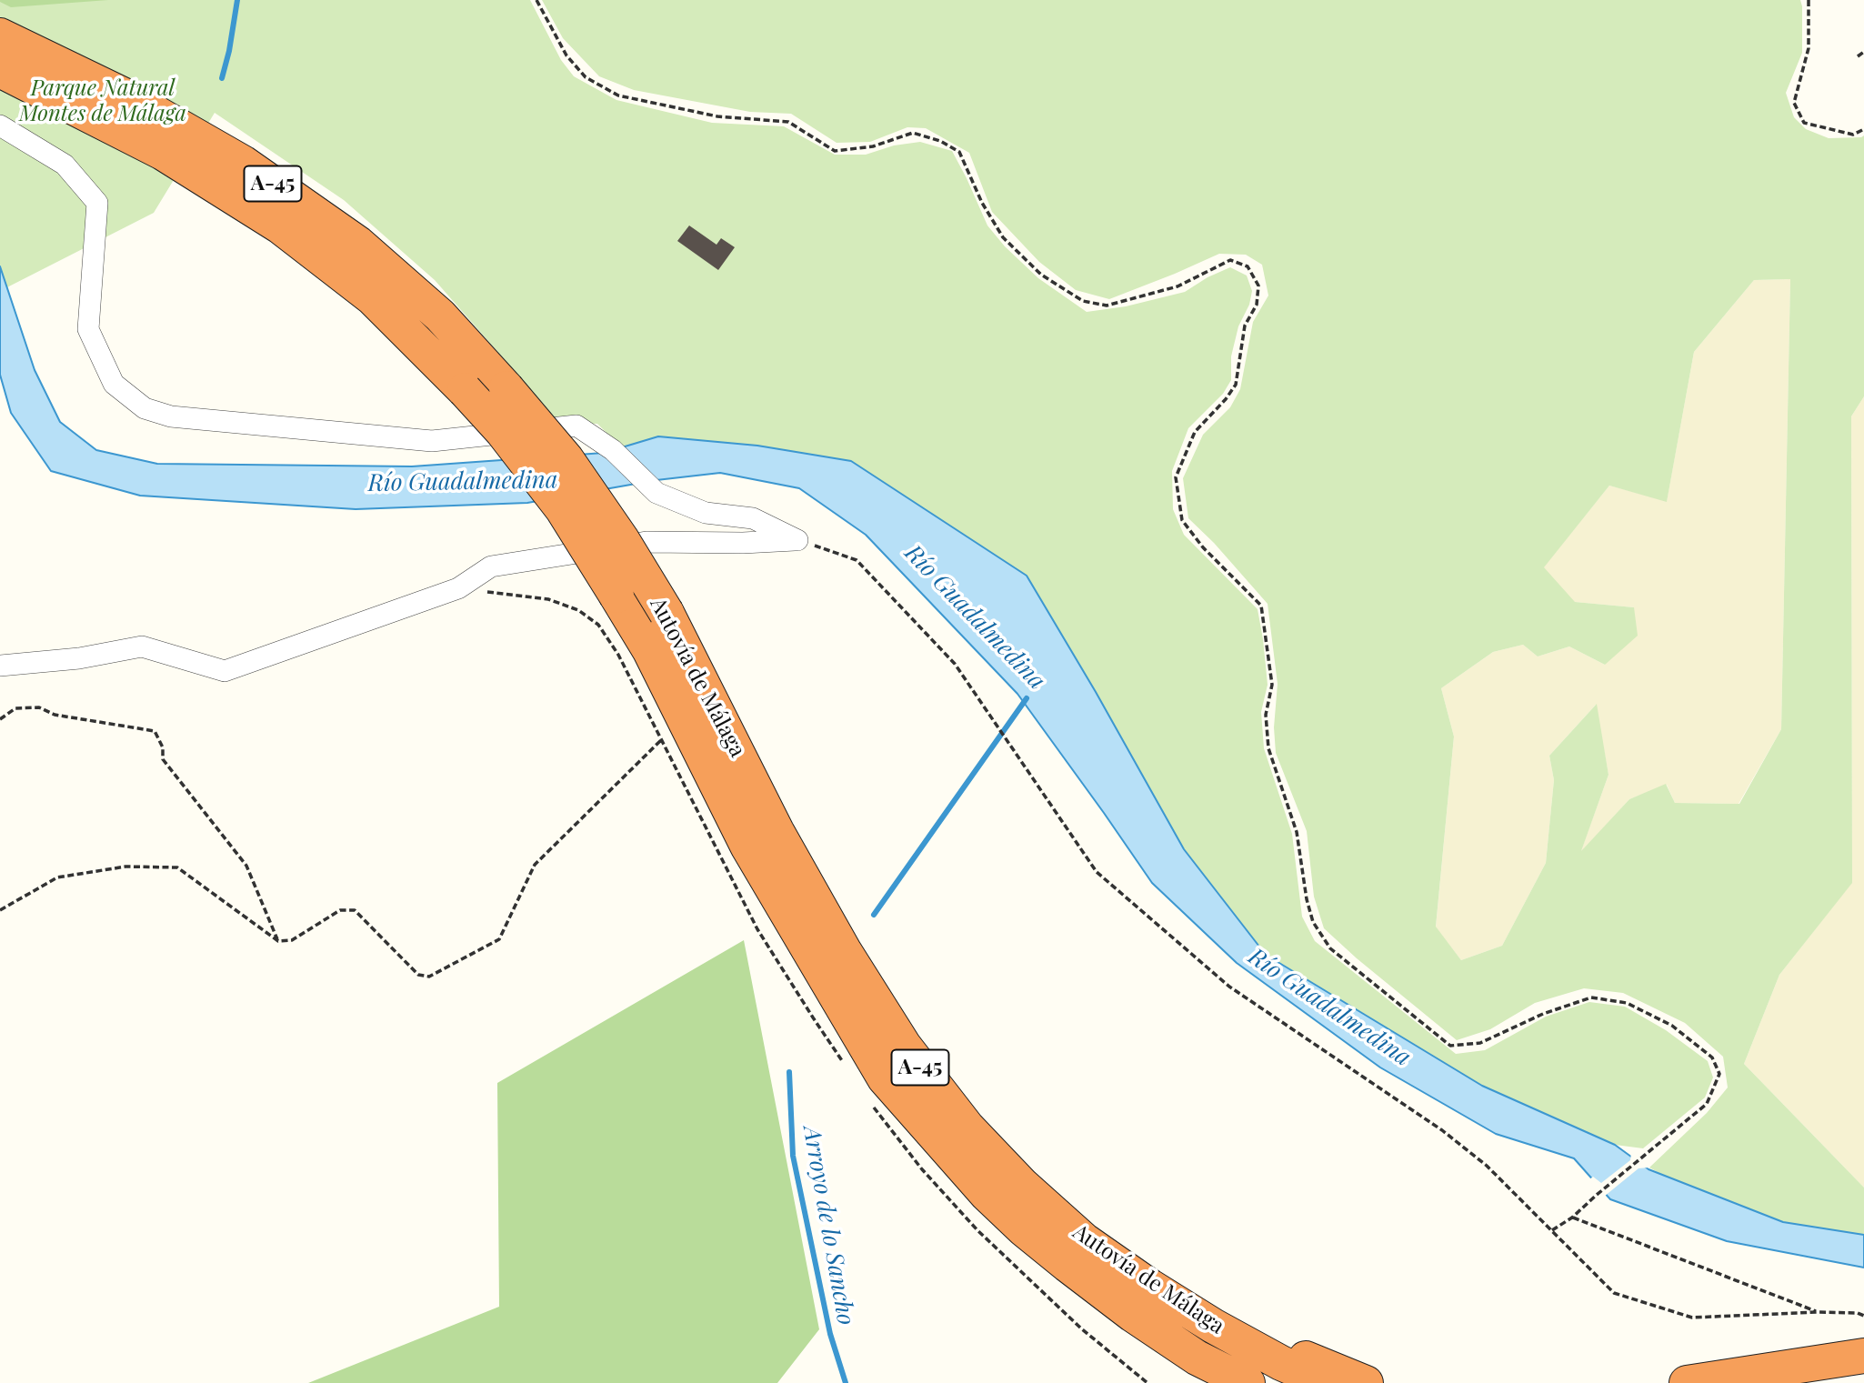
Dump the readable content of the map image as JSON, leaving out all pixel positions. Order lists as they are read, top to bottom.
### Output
{
  "streets": {
    "highway": ["A-45", "Autovía de Málaga"]
  },
  "water": ["Río Guadalmedina", "Arroyo de lo Sancho"],
  "parks": ["Parque Natural Montes de Málaga"]
}
